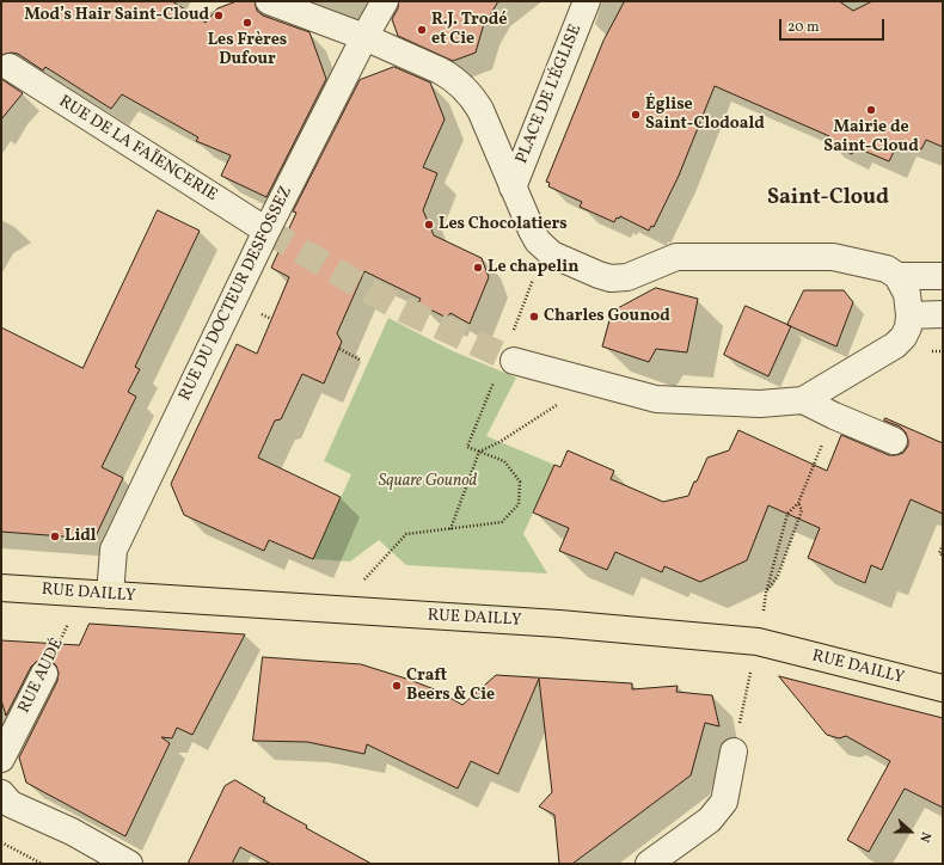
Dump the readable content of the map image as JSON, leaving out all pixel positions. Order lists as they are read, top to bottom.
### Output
{
  "streets": {
    "main road": ["RUE DAILLY"],
    "street": [
      "PLACE DE L'ÉGLISE",
      "RUE DE LA FAÏENCERIE",
      "RUE DU DOCTEUR DESFOSSEZ",
      "RUE AUDÉ"
    ]
  },
  "crossings": [
    ["RUE DE LA FAÏENCERIE", "RUE DU DOCTEUR DESFOSSEZ"],
    ["RUE DU DOCTEUR DESFOSSEZ", "RUE DAILLY"],
    ["RUE DAILLY", "RUE AUDÉ"]
  ],
  "districts": ["Saint-Cloud"],
  "parks": ["Square Gounod"],
  "places": [
    "Mod’s Hair Saint-Cloud",
    "Les Frères Dufour",
    "R.J. Trodé et Cie",
    "Mairie de Saint-Cloud",
    "Église Saint-Clodoald",
    "Les Chocolatiers",
    "Le chapelin",
    "Charles Gounod",
    "Lidl",
    "Craft Beers & Cie"
  ],
  "scale_bar": "20 m",
  "north": "right"
}
